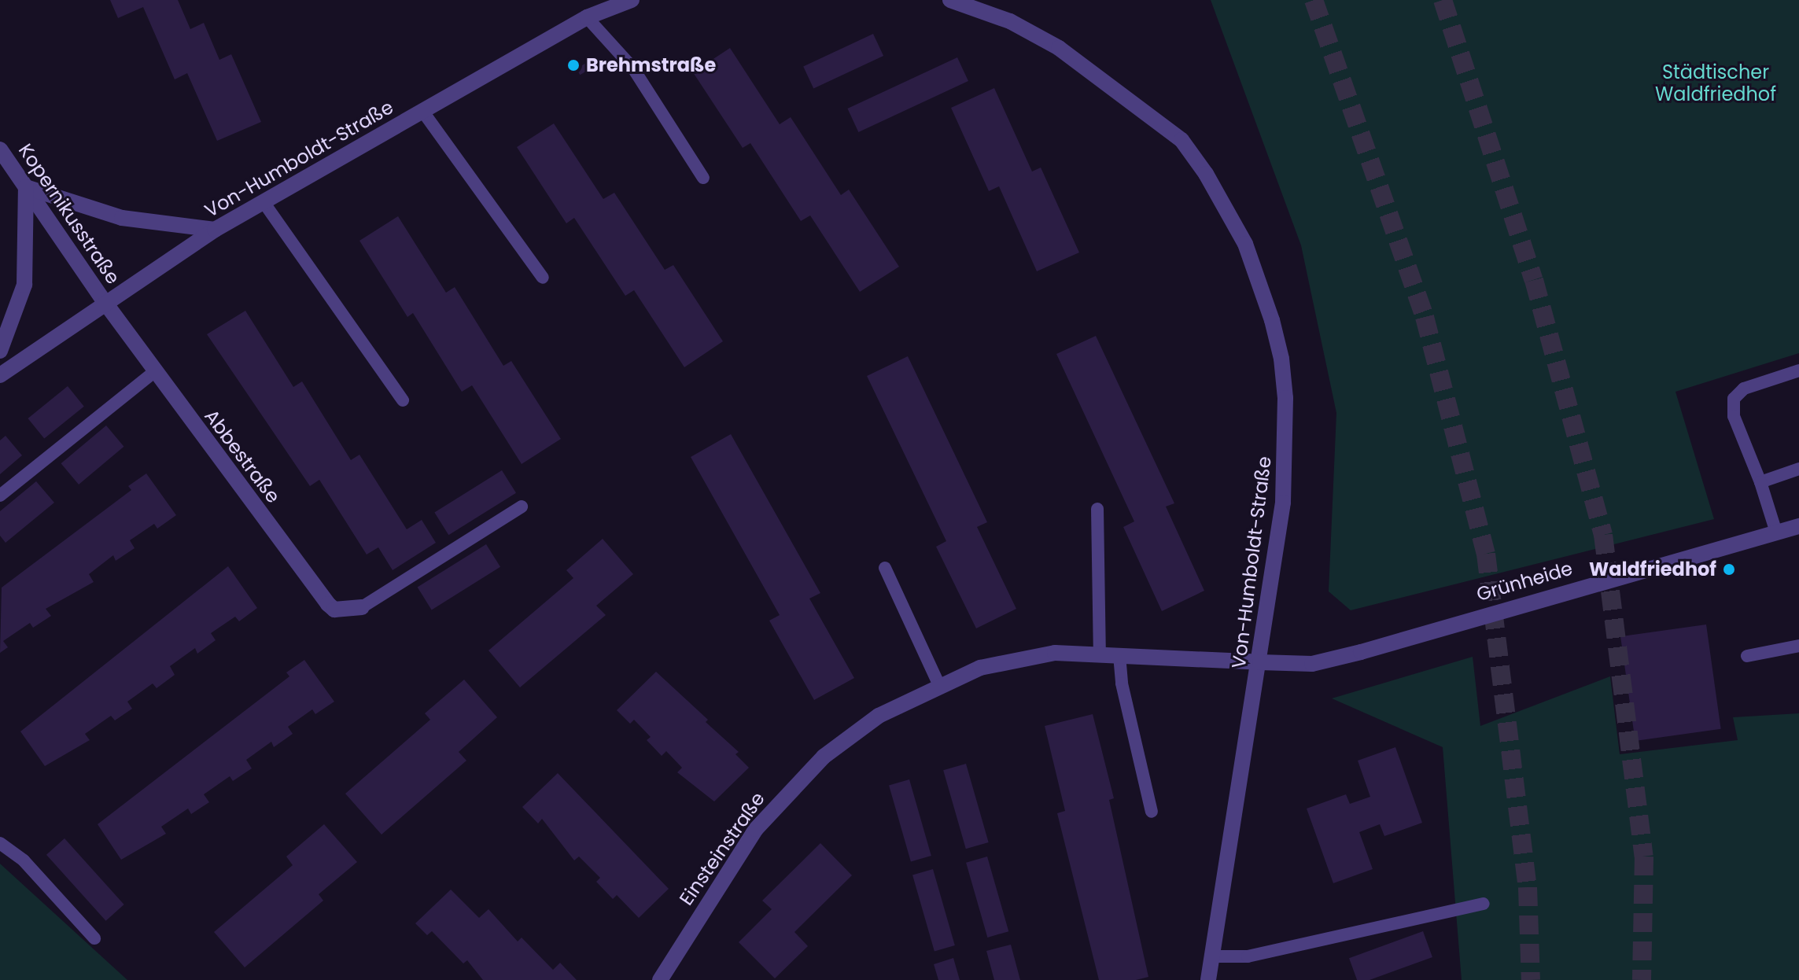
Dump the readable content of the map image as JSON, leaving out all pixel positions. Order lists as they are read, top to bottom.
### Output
{
  "streets": {
    "street": [
      "Von-Humboldt-Straße",
      "Kopernikusstraße",
      "Abbestraße",
      "Grünheide",
      "Einsteinstraße"
    ]
  },
  "crossings": [
    ["Von-Humboldt-Straße", "Kopernikusstraße"],
    ["Von-Humboldt-Straße", "Abbestraße"],
    ["Von-Humboldt-Straße", "Grünheide"],
    ["Von-Humboldt-Straße", "Einsteinstraße"],
    ["Kopernikusstraße", "Abbestraße"],
    ["Grünheide", "Einsteinstraße"]
  ],
  "parks": ["Städtischer Waldfriedhof"],
  "places": ["Brehmstraße", "Waldfriedhof"]
}
